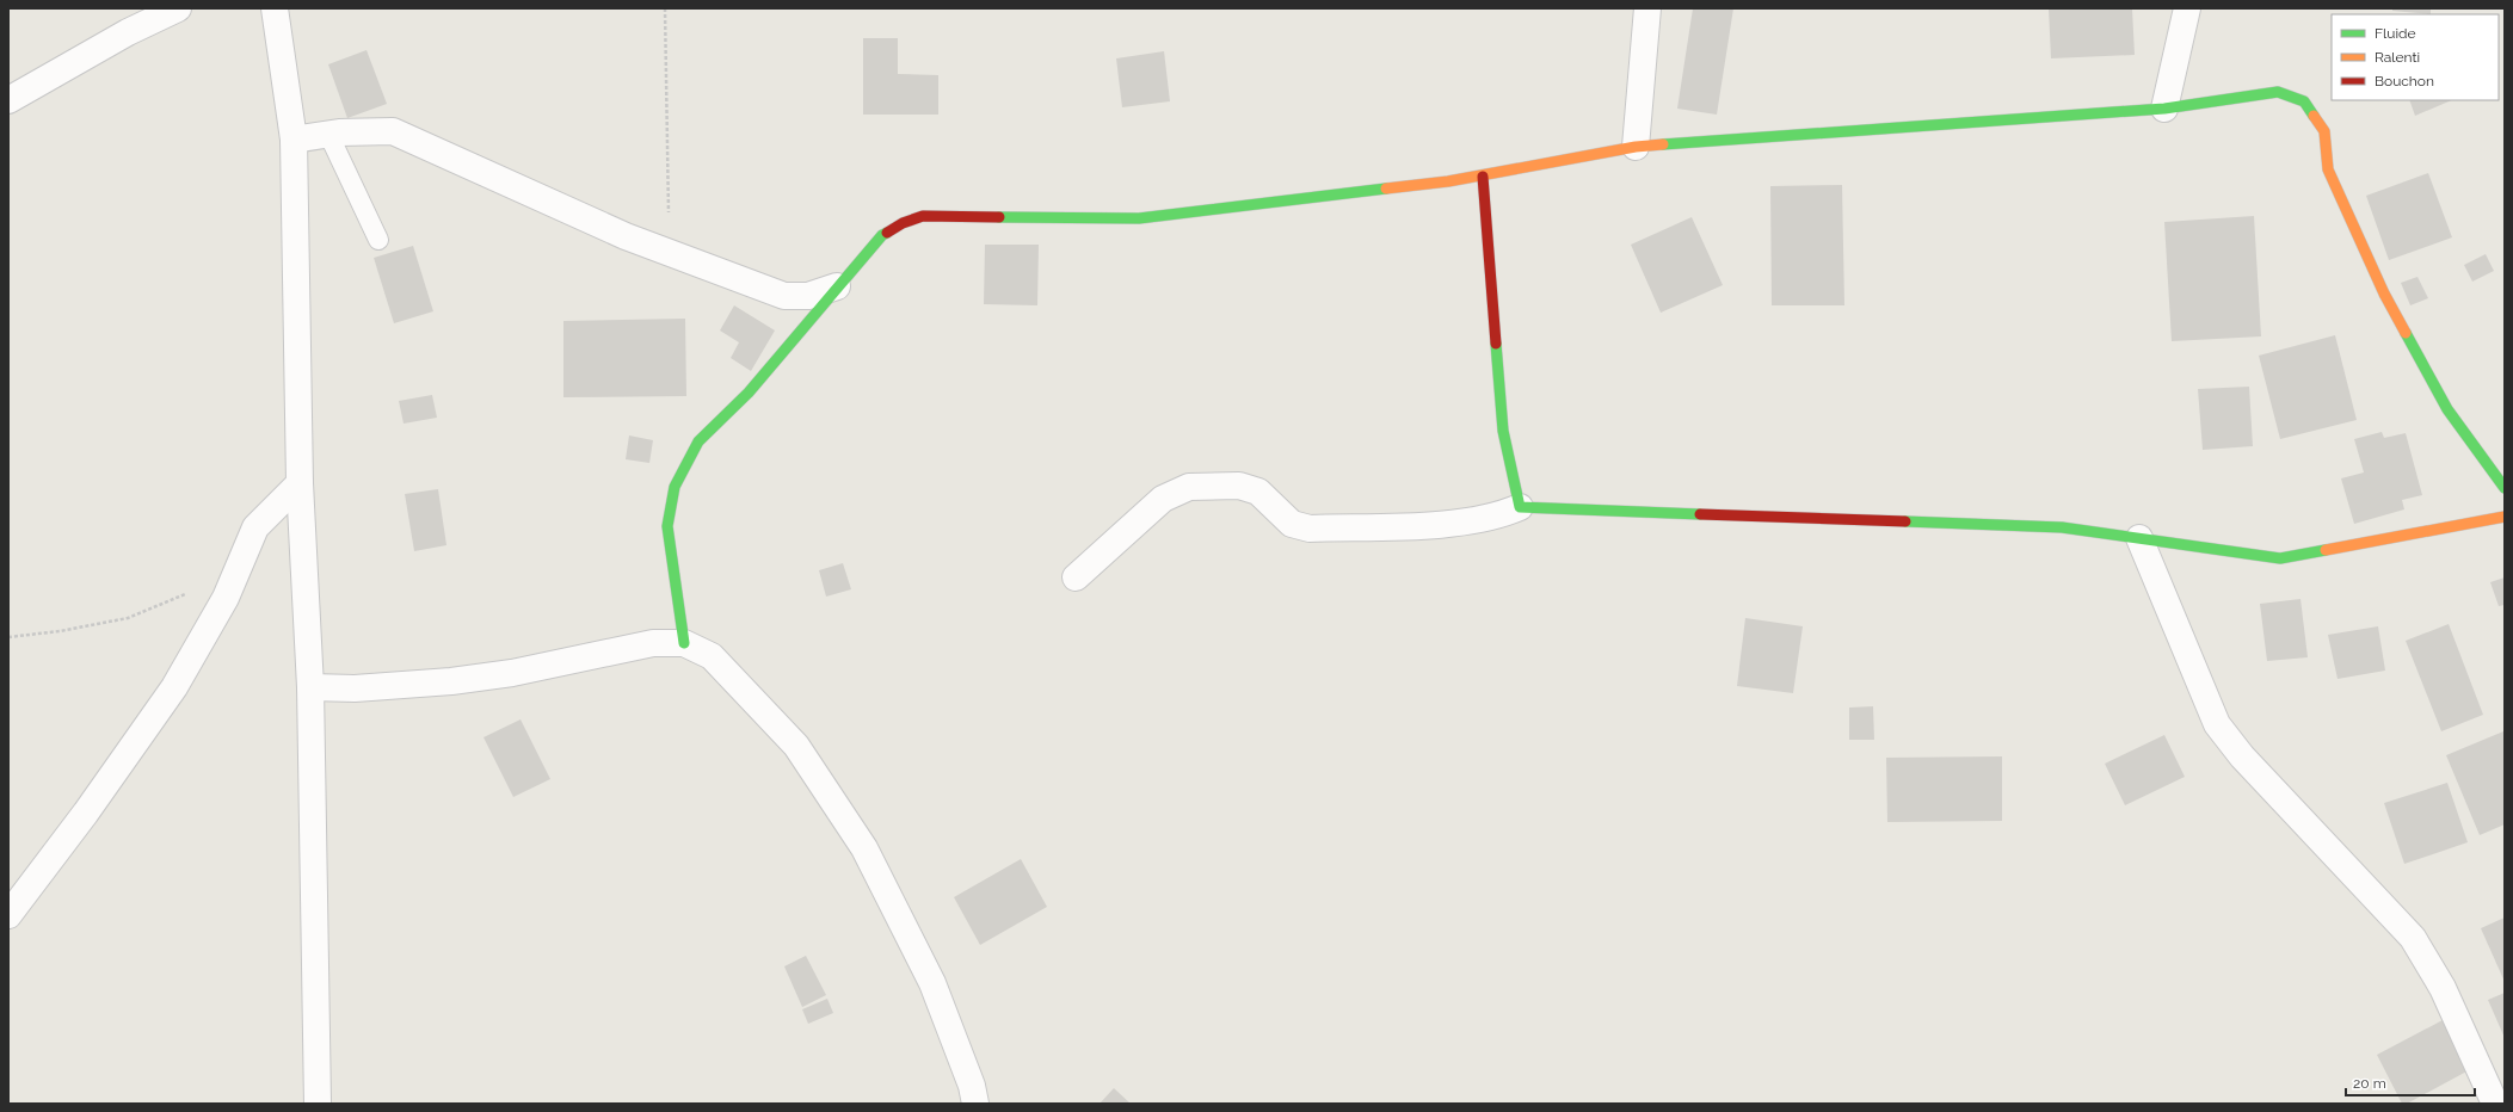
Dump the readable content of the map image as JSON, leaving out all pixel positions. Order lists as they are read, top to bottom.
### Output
{
  "legend": ["Fluide", "Ralenti", "Bouchon"],
  "scale_bar": "20 m"
}
